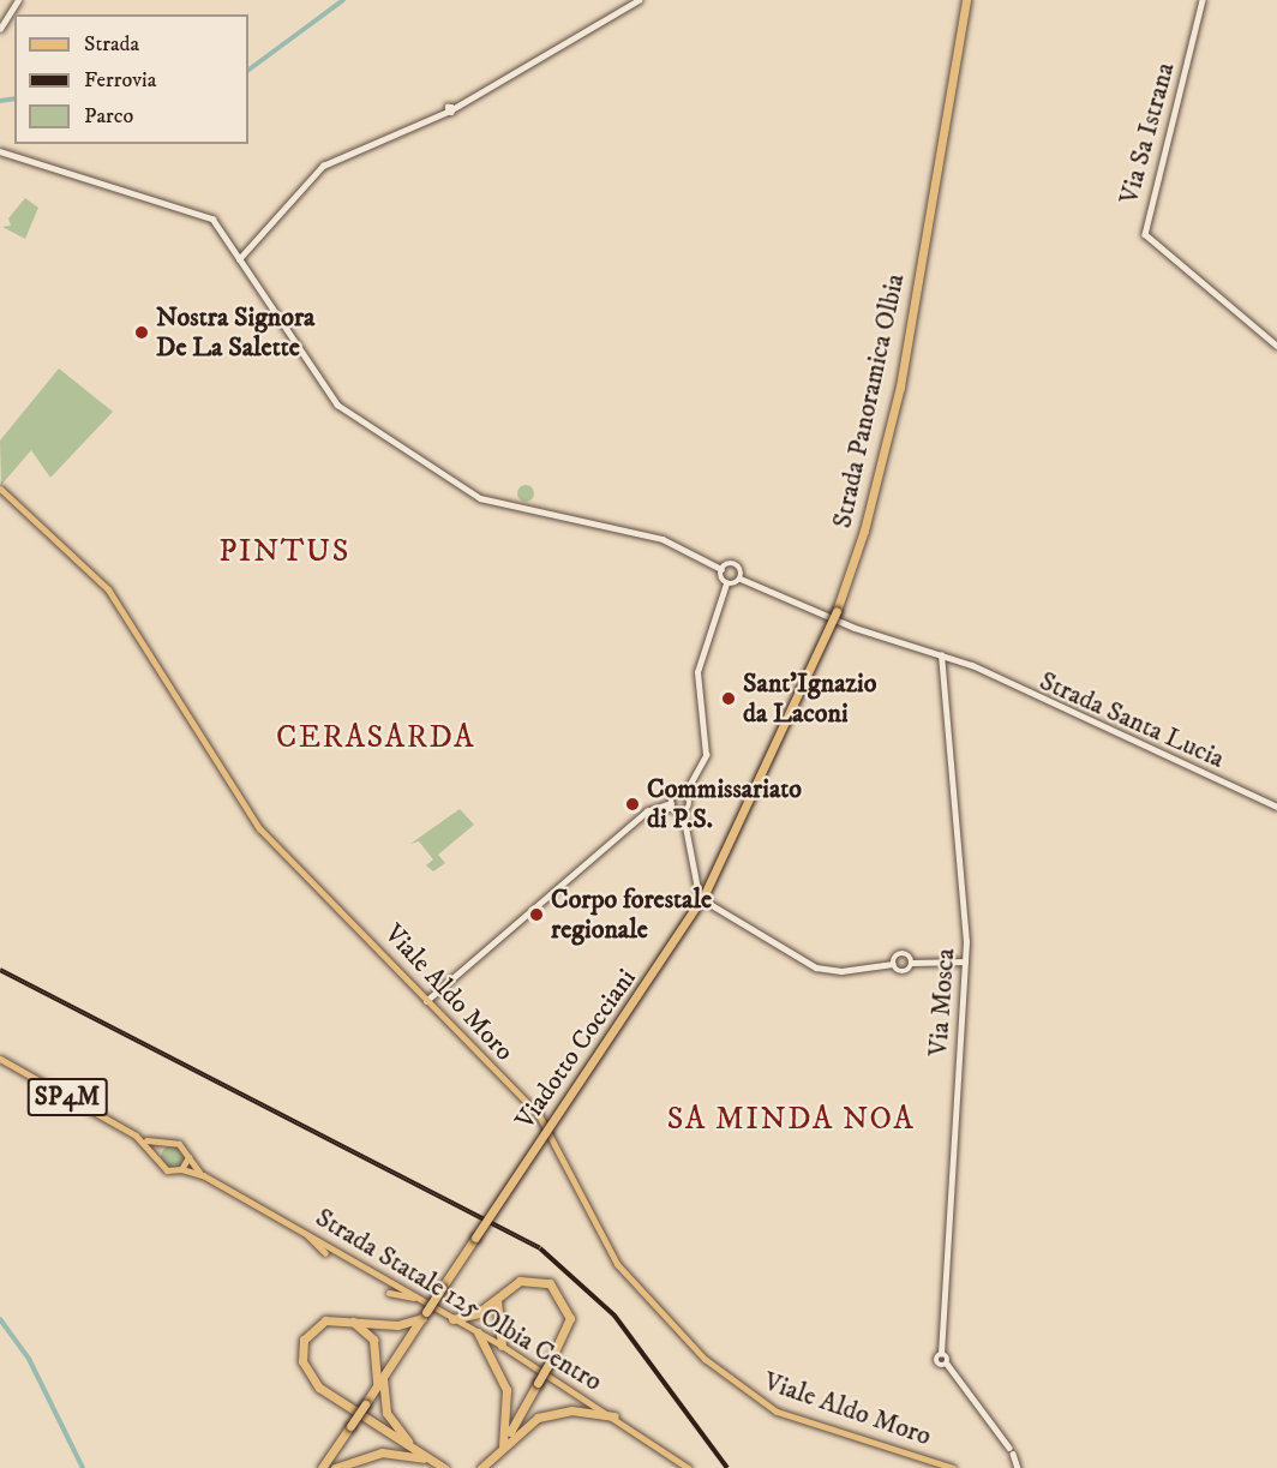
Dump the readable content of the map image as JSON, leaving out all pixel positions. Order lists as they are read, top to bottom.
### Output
{
  "streets": {
    "highway": ["Strada Panoramica Olbia", "Viadotto Cocciani"],
    "main road": ["Viale Aldo Moro", "SP4M", "Strada Statale 125 Olbia Centro"],
    "street": ["Via Sa Istrana", "Strada Santa Lucia", "Via Mosca"]
  },
  "crossings": [
    ["Strada Panoramica Olbia", "Viadotto Cocciani"],
    ["Strada Santa Lucia", "Via Mosca"],
    ["SP4M", "Strada Statale 125 Olbia Centro"]
  ],
  "districts": ["PINTUS", "CERASARDA", "SA MINDA NOA"],
  "places": [
    "Nostra Signora De La Salette",
    "Sant'Ignazio da Laconi",
    "Commissariato di P.S.",
    "Corpo forestale regionale"
  ],
  "legend": ["Strada", "Ferrovia", "Parco"]
}
